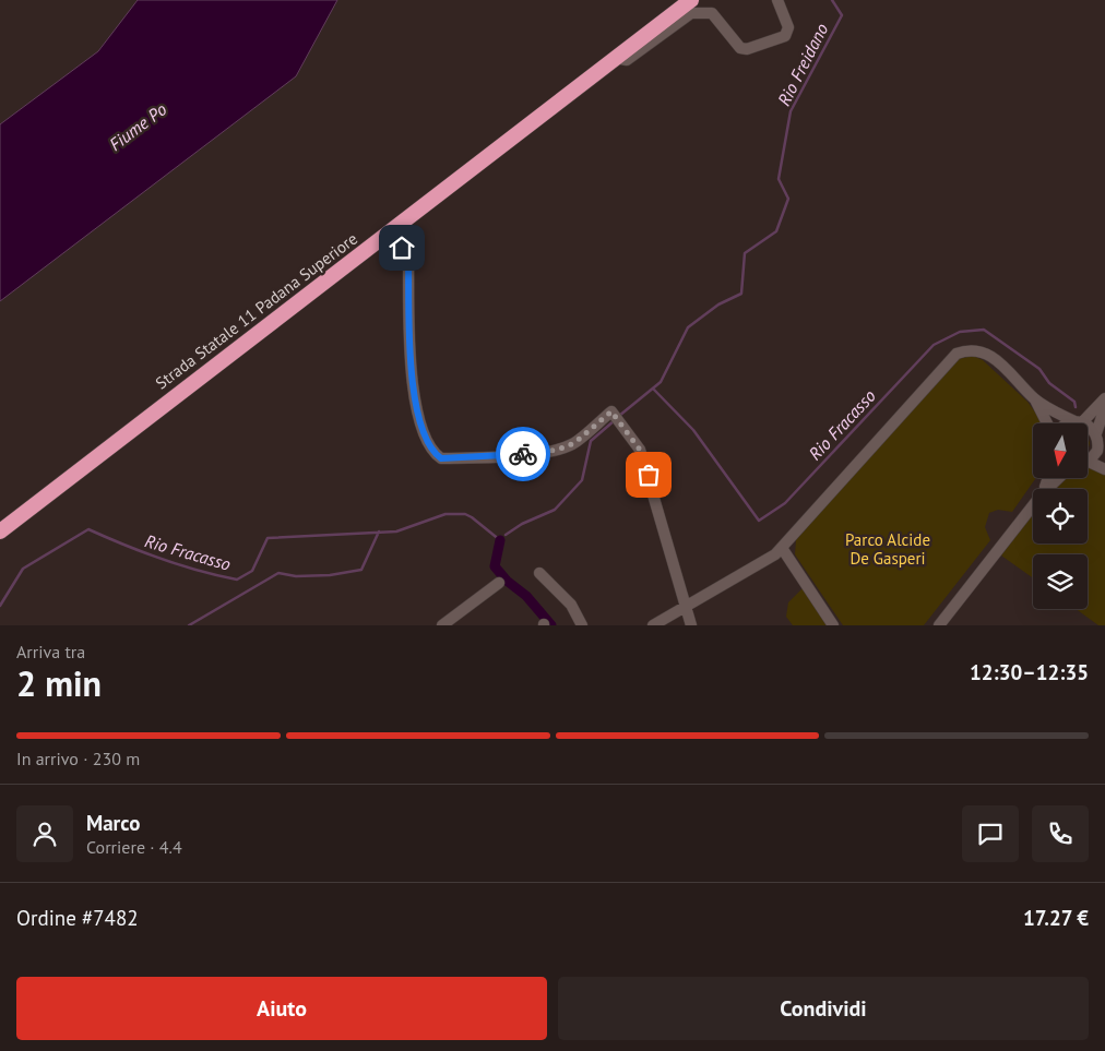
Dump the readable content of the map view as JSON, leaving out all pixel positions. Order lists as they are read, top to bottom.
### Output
{
  "streets": {
    "highway": ["Strada Statale 11 Padana Superiore"]
  },
  "water": ["Rio Freidano", "Fiume Po", "Rio Fracasso"],
  "parks": ["Parco Alcide De Gasperi"],
  "north": "bottom",
  "page": {
    "heading": ["2 min", "Arriva tra", "12:30–12:35"],
    "panel": [
      "Marco",
      "Corriere · 4.4",
      "Ordine #7482",
      "17.27 €"
    ],
    "bar": "In arrivo · 230 m",
    "buttons": ["Aiuto", "Condividi"]
  }
}
